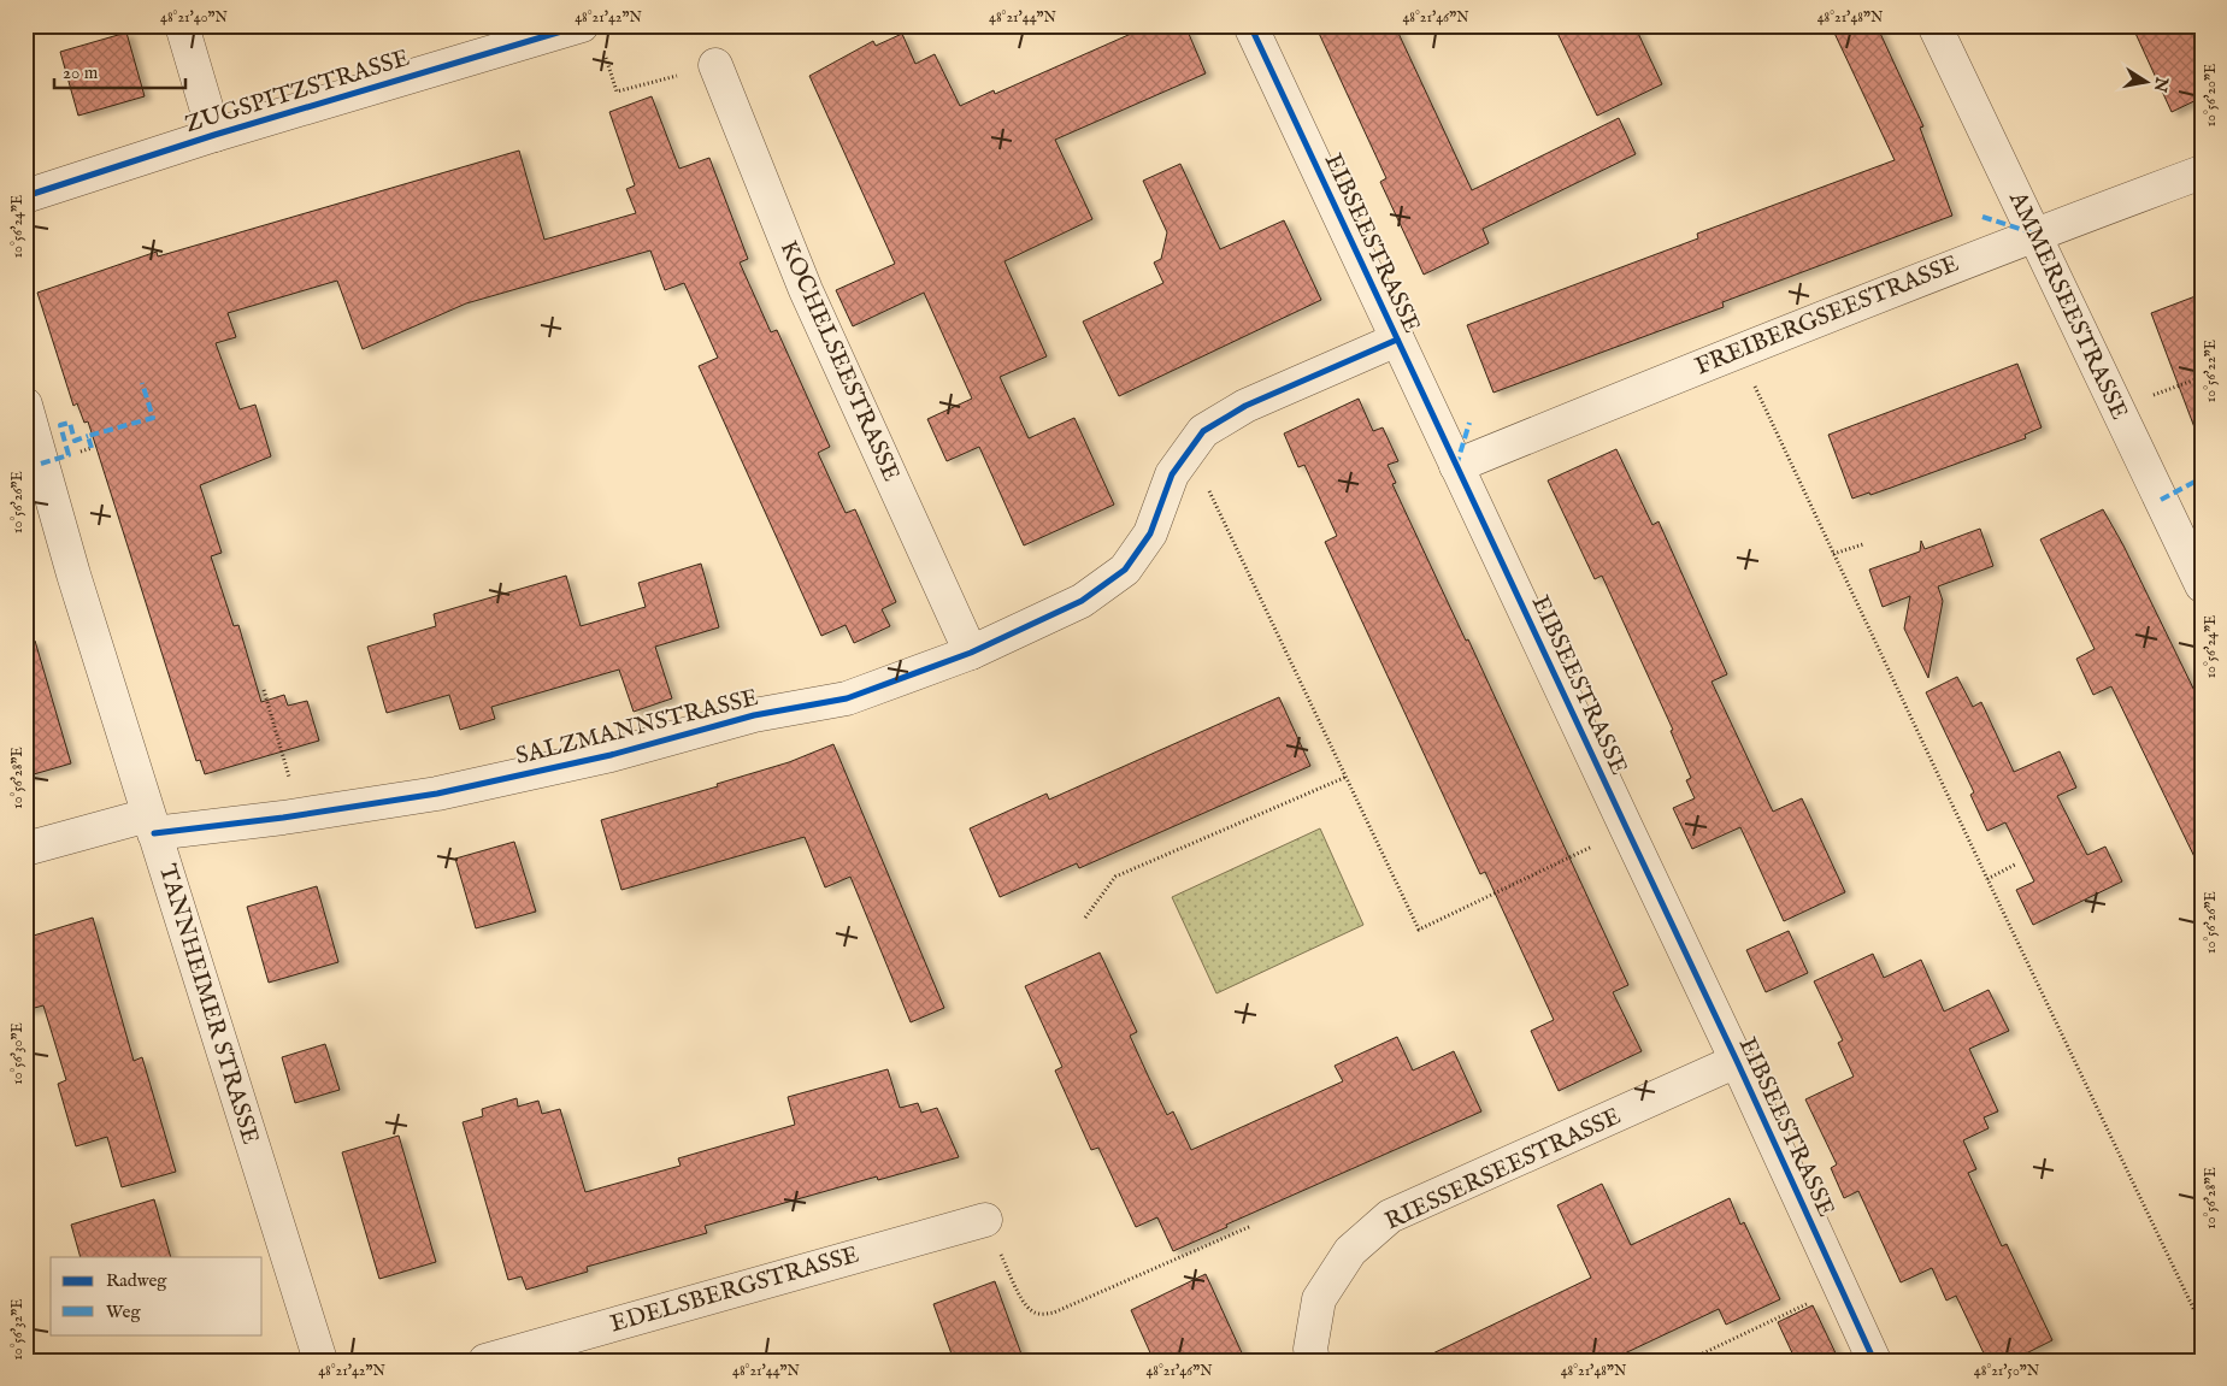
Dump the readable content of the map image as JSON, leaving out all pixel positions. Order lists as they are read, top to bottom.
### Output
{
  "streets": {
    "street": [
      "ZUGSPITZSTRASSE",
      "EIBSEESTRASSE",
      "AMMERSEESTRASSE",
      "FREIBERGSEESTRASSE",
      "KOCHELSEESTRASSE",
      "SALZMANNSTRASSE",
      "TANNHEIMER STRASSE",
      "RIESSERSEESTRASSE",
      "EDELSBERGSTRASSE"
    ]
  },
  "crossings": [
    ["EIBSEESTRASSE", "FREIBERGSEESTRASSE"],
    ["EIBSEESTRASSE", "SALZMANNSTRASSE"],
    ["EIBSEESTRASSE", "RIESSERSEESTRASSE"],
    ["AMMERSEESTRASSE", "FREIBERGSEESTRASSE"],
    ["KOCHELSEESTRASSE", "SALZMANNSTRASSE"],
    ["SALZMANNSTRASSE", "TANNHEIMER STRASSE"]
  ],
  "legend": ["Radweg", "Weg"],
  "scale_bar": "20 m",
  "north": "right",
  "coordinates": [
    "48°21'40\"N",
    "48°21'42\"N",
    "48°21'44\"N",
    "48°21'46\"N",
    "48°21'48\"N",
    "10°56'20\"E",
    "10°56'24\"E",
    "10°56'22\"E",
    "10°56'26\"E",
    "10°56'28\"E",
    "10°56'30\"E",
    "10°56'32\"E",
    "48°21'50\"N"
  ]
}
